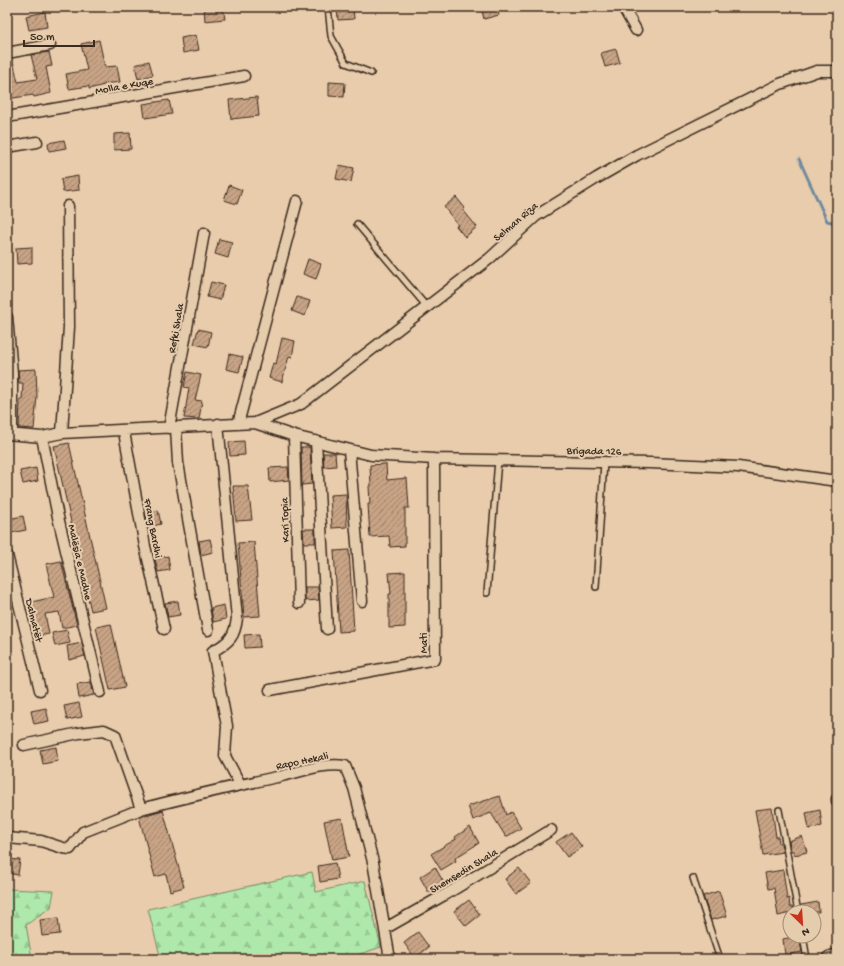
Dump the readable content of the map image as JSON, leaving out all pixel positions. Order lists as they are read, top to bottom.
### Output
{
  "streets": {
    "street": [
      "Molla e Kuqe",
      "Selman Riza",
      "Refki Shala",
      "Brigada 126",
      "Kari Topia",
      "Frang Bardhi",
      "Malësia e Madhe",
      "Dalmatët",
      "Mati",
      "Rapo Hekali",
      "Shemsedin Shala"
    ]
  },
  "crossings": [
    ["Selman Riza", "Brigada 126"],
    ["Brigada 126", "Kari Topia"],
    ["Brigada 126", "Mati"],
    ["Rapo Hekali", "Shemsedin Shala"]
  ],
  "scale_bar": "50 m",
  "north": "bottom right"
}
